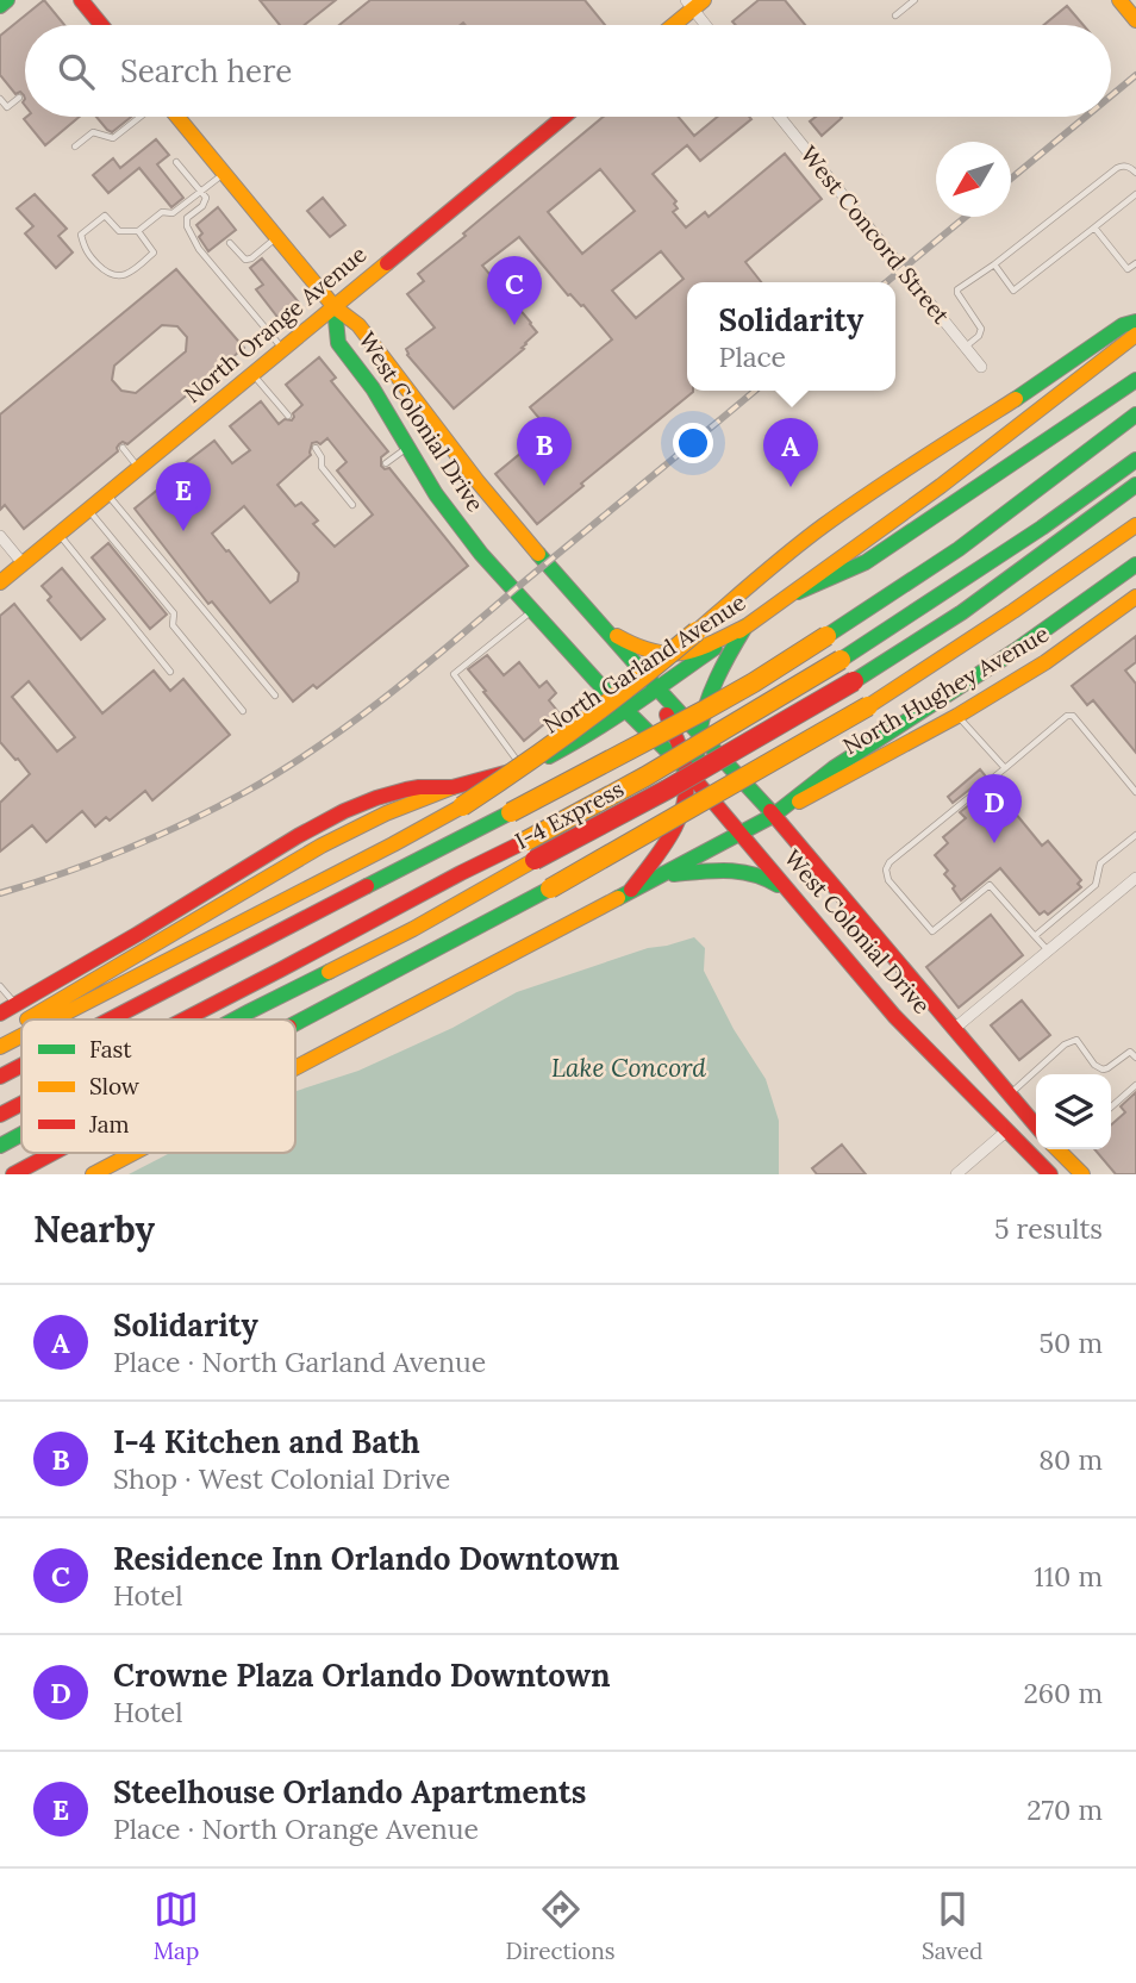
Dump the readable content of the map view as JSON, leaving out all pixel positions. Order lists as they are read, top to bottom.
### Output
{
  "streets": {
    "main road": [
      "North Orange Avenue",
      "West Colonial Drive",
      "North Garland Avenue",
      "North Hughey Avenue",
      "I-4 Express"
    ],
    "street": ["West Concord Street"]
  },
  "crossings": [
    ["North Orange Avenue", "West Colonial Drive"],
    ["West Colonial Drive", "North Garland Avenue"],
    ["West Colonial Drive", "North Hughey Avenue"]
  ],
  "water": ["Lake Concord"],
  "legend": ["Fast", "Slow", "Jam"],
  "north": "bottom left",
  "page": {
    "search": "Search here",
    "pins": [
      "C",
      "B",
      "A",
      "E",
      "D"
    ],
    "popup": ["Solidarity", "Place"],
    "heading": ["Nearby", "5 results"],
    "list": [
      {
        "mark": "A",
        "name": "Solidarity",
        "note": "Place · North Garland Avenue",
        "value": "50 m"
      },
      {
        "mark": "B",
        "name": "I-4 Kitchen and Bath",
        "note": "Shop · West Colonial Drive",
        "value": "80 m"
      },
      {
        "mark": "C",
        "name": "Residence Inn Orlando Downtown",
        "note": "Hotel",
        "value": "110 m"
      },
      {
        "mark": "D",
        "name": "Crowne Plaza Orlando Downtown",
        "note": "Hotel",
        "value": "260 m"
      },
      {
        "mark": "E",
        "name": "Steelhouse Orlando Apartments",
        "note": "Place · North Orange Avenue",
        "value": "270 m"
      }
    ],
    "nav": ["Map", "Directions", "Saved"]
  }
}
